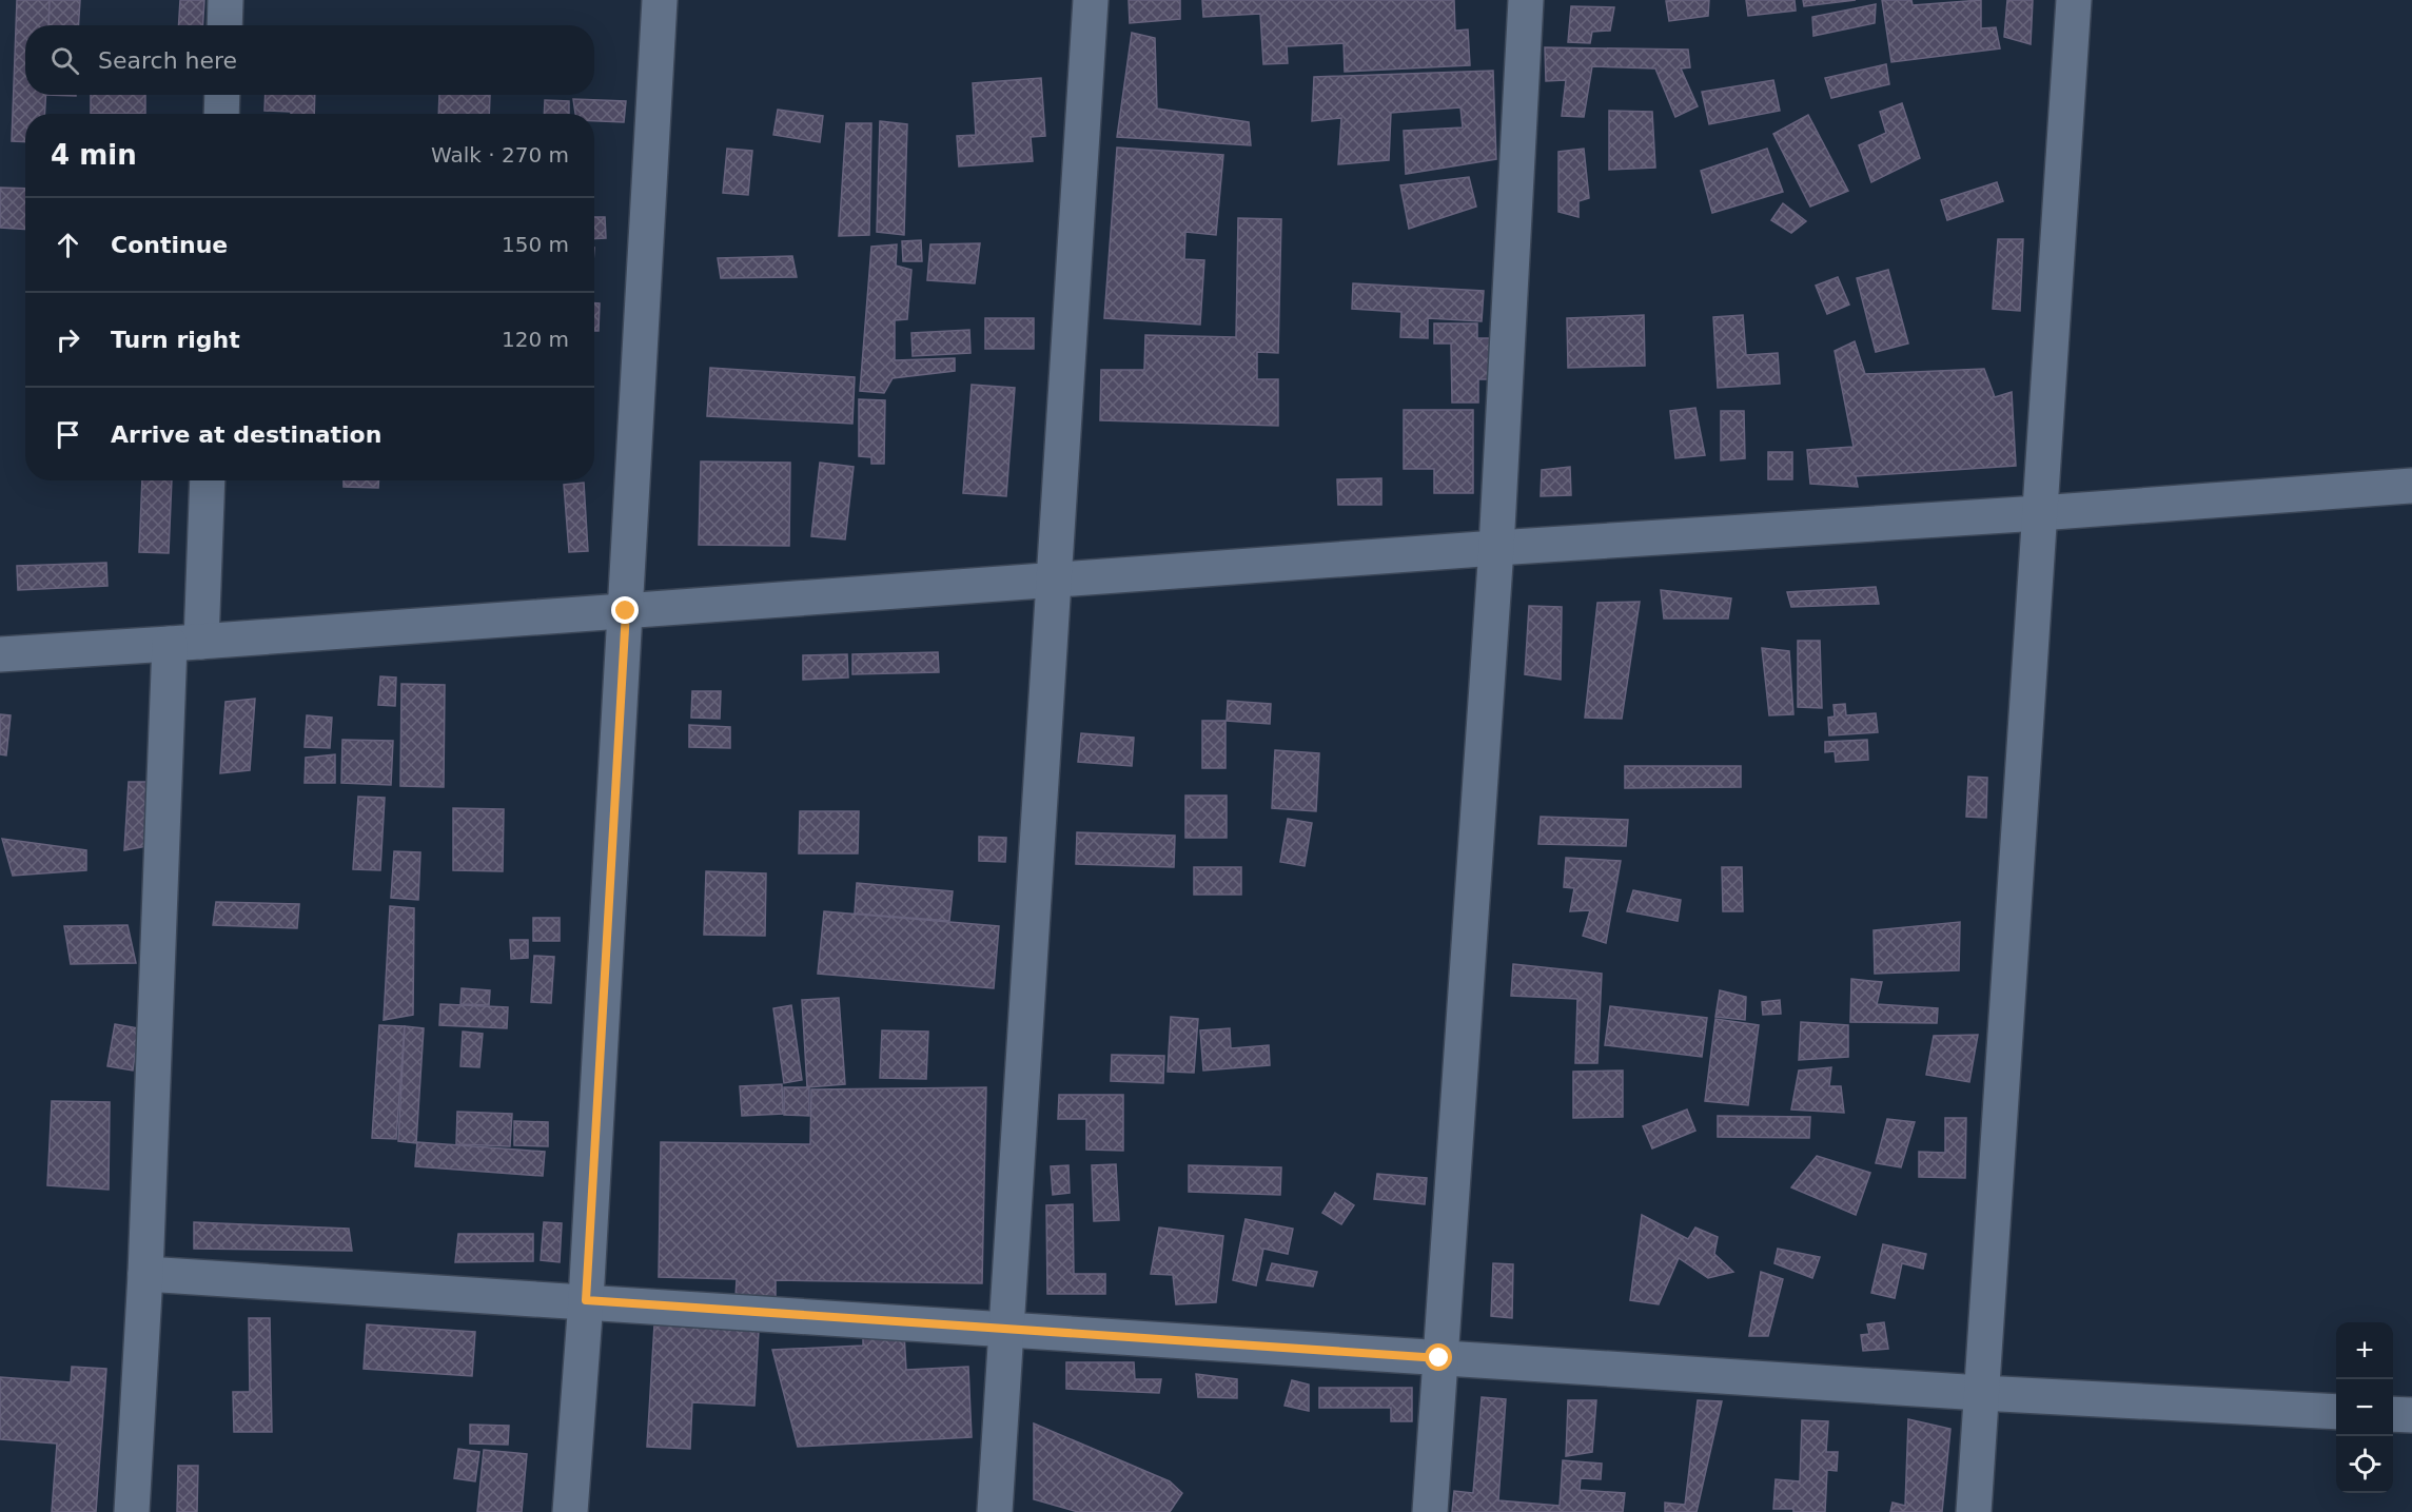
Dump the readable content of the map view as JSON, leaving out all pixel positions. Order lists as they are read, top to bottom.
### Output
{
  "page": {
    "search": "Search here",
    "heading": ["4 min", "Walk · 270 m"],
    "list": [
      ["Continue", "150 m"],
      ["Turn right", "120 m"],
      "Arrive at destination"
    ],
    "map_buttons": ["+", "−"]
  }
}
